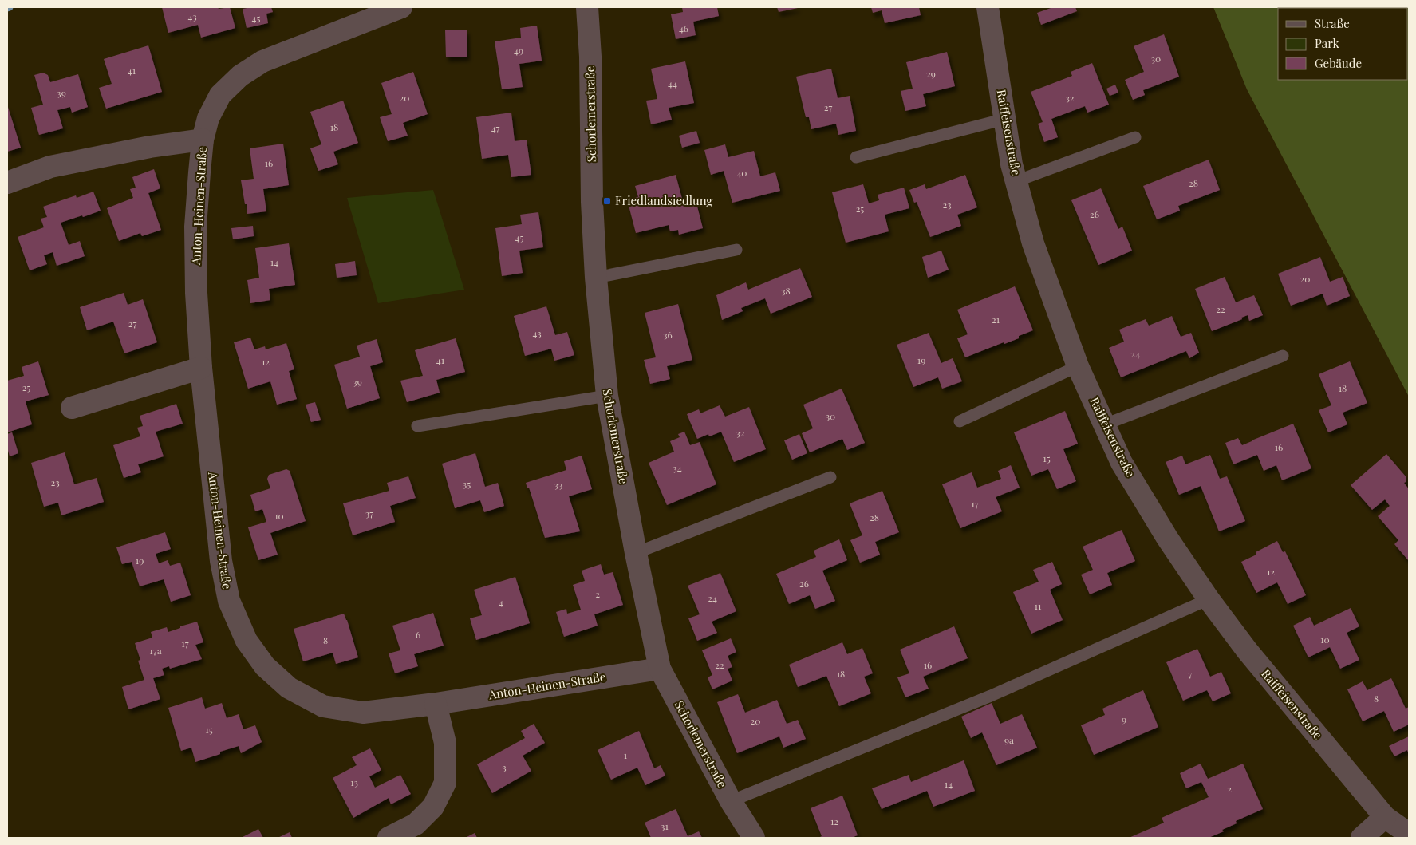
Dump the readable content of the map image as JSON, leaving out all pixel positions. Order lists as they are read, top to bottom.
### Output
{
  "streets": {
    "street": ["Schorlemerstraße", "Raiffeisenstraße", "Anton-Heinen-Straße"]
  },
  "crossings": [
    ["Schorlemerstraße", "Anton-Heinen-Straße"]
  ],
  "places": {
    "transit": ["Friedlandsiedlung"]
  },
  "house_numbers": [
    "43",
    "45",
    "46",
    "49",
    "30",
    "41",
    "29",
    "44",
    "39",
    "20",
    "32",
    "27",
    "18",
    "47",
    "16",
    "40",
    "28",
    "23",
    "25",
    "26",
    "45",
    "14",
    "20",
    "38",
    "22",
    "21",
    "27",
    "43",
    "36",
    "24",
    "41",
    "19",
    "12",
    "39",
    "25",
    "18",
    "30",
    "32",
    "16",
    "15",
    "34",
    "23",
    "35",
    "33",
    "17",
    "37",
    "10",
    "28",
    "19",
    "12",
    "26",
    "2",
    "24",
    "4",
    "11",
    "6",
    "10",
    "8",
    "17",
    "17a",
    "22",
    "16",
    "18",
    "7",
    "8",
    "9",
    "20",
    "15",
    "9a",
    "1",
    "3",
    "13",
    "14",
    "2",
    "12",
    "31"
  ],
  "legend": ["Straße", "Park", "Gebäude"]
}
